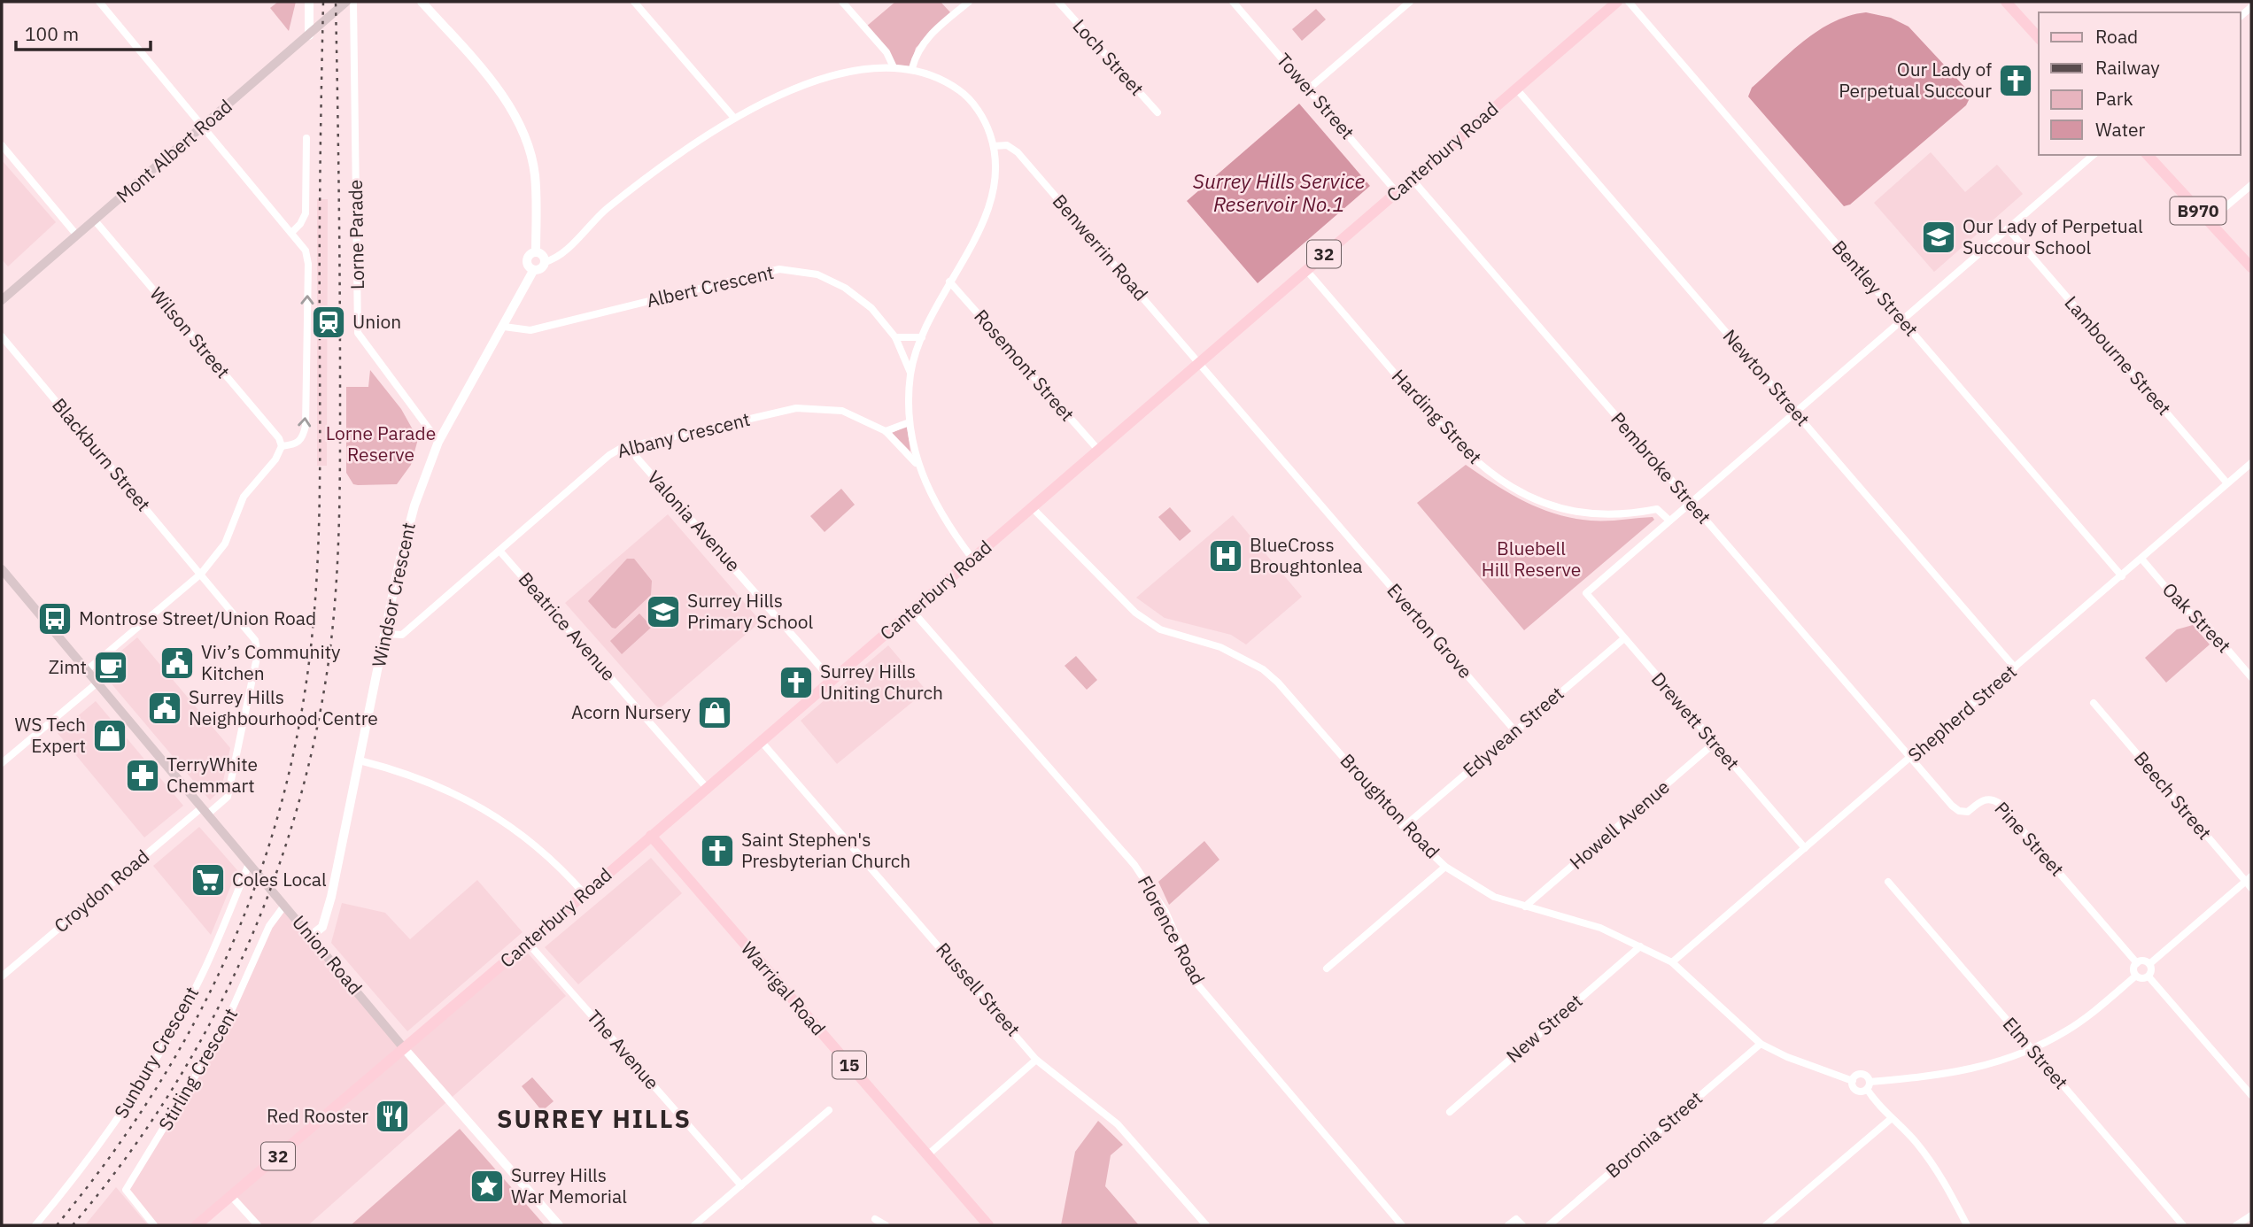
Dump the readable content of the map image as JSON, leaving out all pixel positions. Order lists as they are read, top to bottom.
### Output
{
  "streets": {
    "main road": [
      "Mont Albert Road",
      "Canterbury Road",
      "B970",
      "32",
      "Union Road",
      "Warrigal Road",
      "15"
    ],
    "street": [
      "Loch Street",
      "Tower Street",
      "Lorne Parade",
      "Benwerrin Road",
      "Albert Crescent",
      "Bentley Street",
      "Wilson Street",
      "Lambourne Street",
      "Rosemont Street",
      "Newton Street",
      "Harding Street",
      "Albany Crescent",
      "Blackburn Street",
      "Pembroke Street",
      "Valonia Avenue",
      "Windsor Crescent",
      "Oak Street",
      "Beatrice Avenue",
      "Everton Grove",
      "Shepherd Street",
      "Drewett Street",
      "Edyvean Street",
      "Beech Street",
      "Broughton Road",
      "Howell Avenue",
      "Pine Street",
      "Croydon Road",
      "Florence Road",
      "Russell Street",
      "New Street",
      "The Avenue",
      "Sunbury Crescent",
      "Elm Street",
      "Stirling Crescent",
      "Boronia Street"
    ]
  },
  "crossings": [
    ["Tower Street", "Canterbury Road"],
    ["Mont Albert Road", "Wilson Street"],
    ["Canterbury Road", "Benwerrin Road"],
    ["Canterbury Road", "Rosemont Street"],
    ["Canterbury Road", "Newton Street"],
    ["Canterbury Road", "Harding Street"],
    ["Canterbury Road", "Pembroke Street"],
    ["Canterbury Road", "Valonia Avenue"],
    ["Canterbury Road", "Beatrice Avenue"],
    ["Canterbury Road", "Everton Grove"],
    ["Canterbury Road", "Broughton Road"],
    ["Canterbury Road", "Florence Road"],
    ["Canterbury Road", "Union Road"],
    ["Canterbury Road", "Warrigal Road"],
    ["Canterbury Road", "Russell Street"],
    ["Canterbury Road", "The Avenue"],
    ["Lorne Parade", "Windsor Crescent"],
    ["Benwerrin Road", "Everton Grove"],
    ["Albert Crescent", "Windsor Crescent"],
    ["Bentley Street", "Shepherd Street"],
    ["Lambourne Street", "Shepherd Street"],
    ["Newton Street", "Shepherd Street"],
    ["Harding Street", "Drewett Street"],
    ["Albany Crescent", "Valonia Avenue"],
    ["Albany Crescent", "Windsor Crescent"],
    ["Albany Crescent", "Beatrice Avenue"],
    ["Blackburn Street", "Croydon Road"],
    ["Blackburn Street", "Union Road"],
    ["Pembroke Street", "Shepherd Street"],
    ["Pembroke Street", "Pine Street"],
    ["Windsor Crescent", "Union Road"],
    ["Oak Street", "Shepherd Street"],
    ["Everton Grove", "Edyvean Street"],
    ["Shepherd Street", "Drewett Street"],
    ["Shepherd Street", "Broughton Road"],
    ["Shepherd Street", "Pine Street"],
    ["Drewett Street", "Edyvean Street"],
    ["Drewett Street", "Howell Avenue"],
    ["Edyvean Street", "Broughton Road"],
    ["Broughton Road", "Howell Avenue"],
    ["Broughton Road", "New Street"],
    ["Broughton Road", "Boronia Street"],
    ["Croydon Road", "Union Road"],
    ["Union Road", "Sunbury Crescent"],
    ["Union Road", "Stirling Crescent"]
  ],
  "districts": ["SURREY HILLS"],
  "water": ["Surrey Hills Service Reservoir No.1"],
  "parks": ["Lorne Parade Reserve", "Bluebell Hill Reserve"],
  "places": {
    "church": ["Our Lady of Perpetual Succour", "Surrey Hills Uniting Church", "Saint Stephen's Presbyterian Church"],
    "school or university": ["Our Lady of Perpetual Succour School", "Surrey Hills Primary School"],
    "station": ["Union"],
    "hospital": ["BlueCross Broughtonlea"],
    "bus stop": ["Montrose Street/Union Road"],
    "public building": ["Viv’s Community Kitchen", "Surrey Hills Neighbourhood Centre"],
    "cafe": ["Zimt"],
    "shop": ["Acorn Nursery", "WS Tech Expert"],
    "pharmacy": ["TerryWhite Chemmart"],
    "supermarket": ["Coles Local"],
    "restaurant": ["Red Rooster"],
    "place": ["Surrey Hills War Memorial"]
  },
  "legend": [
    "Road",
    "Railway",
    "Park",
    "Water"
  ],
  "scale_bar": "100 m"
}
